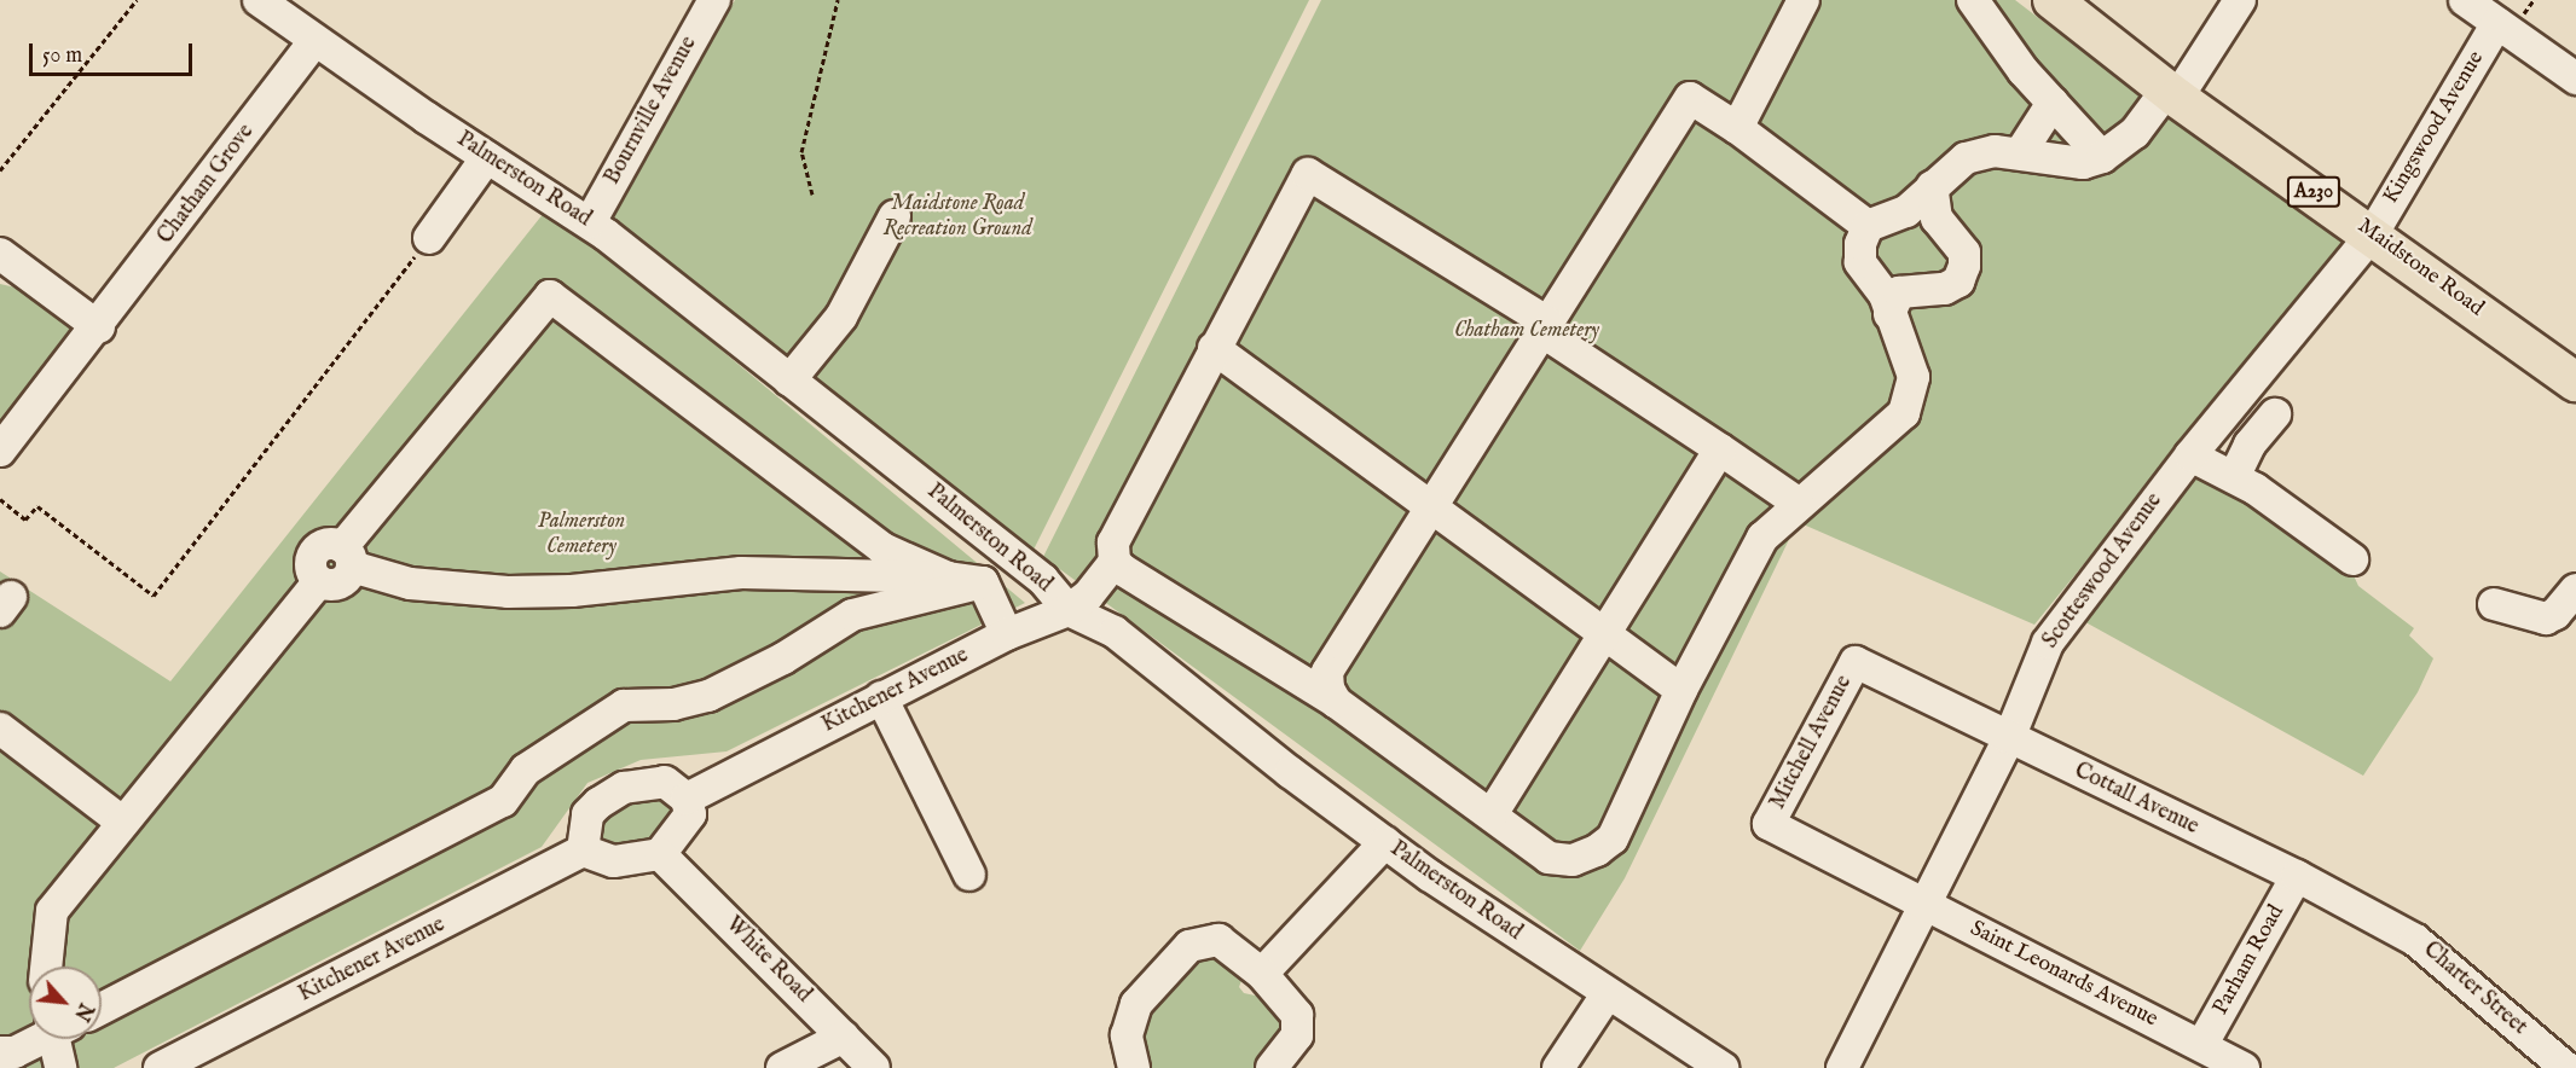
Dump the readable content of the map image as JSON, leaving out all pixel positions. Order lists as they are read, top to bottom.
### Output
{
  "streets": {
    "main road": ["A230", "Maidstone Road"],
    "street": [
      "Bournville Avenue",
      "Kingswood Avenue",
      "Palmerston Road",
      "Chatham Grove",
      "Scotteswood Avenue",
      "Kitchener Avenue",
      "Mitchell Avenue",
      "Cottall Avenue",
      "White Road",
      "Parham Road",
      "Saint Leonards Avenue",
      "Charter Street"
    ]
  },
  "crossings": [
    ["Bournville Avenue", "Palmerston Road"],
    ["Kingswood Avenue", "Maidstone Road"],
    ["Kingswood Avenue", "Scotteswood Avenue"],
    ["Palmerston Road", "Chatham Grove"],
    ["Palmerston Road", "Kitchener Avenue"],
    ["Maidstone Road", "Scotteswood Avenue"],
    ["Scotteswood Avenue", "Cottall Avenue"],
    ["Scotteswood Avenue", "Saint Leonards Avenue"],
    ["Kitchener Avenue", "White Road"],
    ["Mitchell Avenue", "Cottall Avenue"],
    ["Mitchell Avenue", "Saint Leonards Avenue"],
    ["Cottall Avenue", "Parham Road"],
    ["Cottall Avenue", "Charter Street"],
    ["Parham Road", "Saint Leonards Avenue"]
  ],
  "parks": ["Maidstone Road Recreation Ground", "Chatham Cemetery", "Palmerston Cemetery"],
  "scale_bar": "50 m",
  "north": "bottom right"
}
